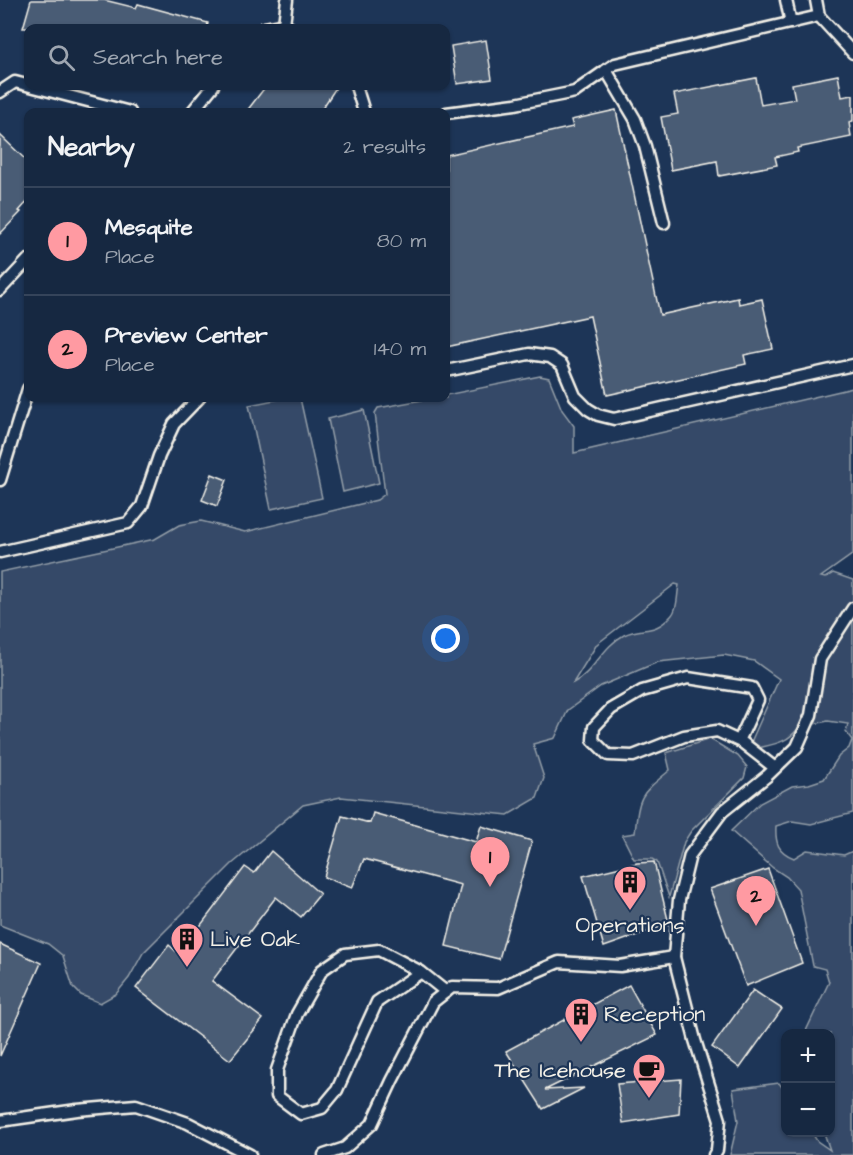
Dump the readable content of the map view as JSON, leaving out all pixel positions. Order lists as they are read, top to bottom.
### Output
{
  "places": {
    "building": ["Operations", "Live Oak", "Reception"],
    "cafe": ["The Icehouse"]
  },
  "page": {
    "search": "Search here",
    "heading": ["Nearby", "2 results"],
    "list": [
      {
        "mark": "1",
        "name": "Mesquite",
        "note": "Place",
        "value": "80 m"
      },
      {
        "mark": "2",
        "name": "Preview Center",
        "note": "Place",
        "value": "140 m"
      }
    ],
    "pins": ["1", "2"],
    "map_buttons": ["+", "−"]
  }
}
